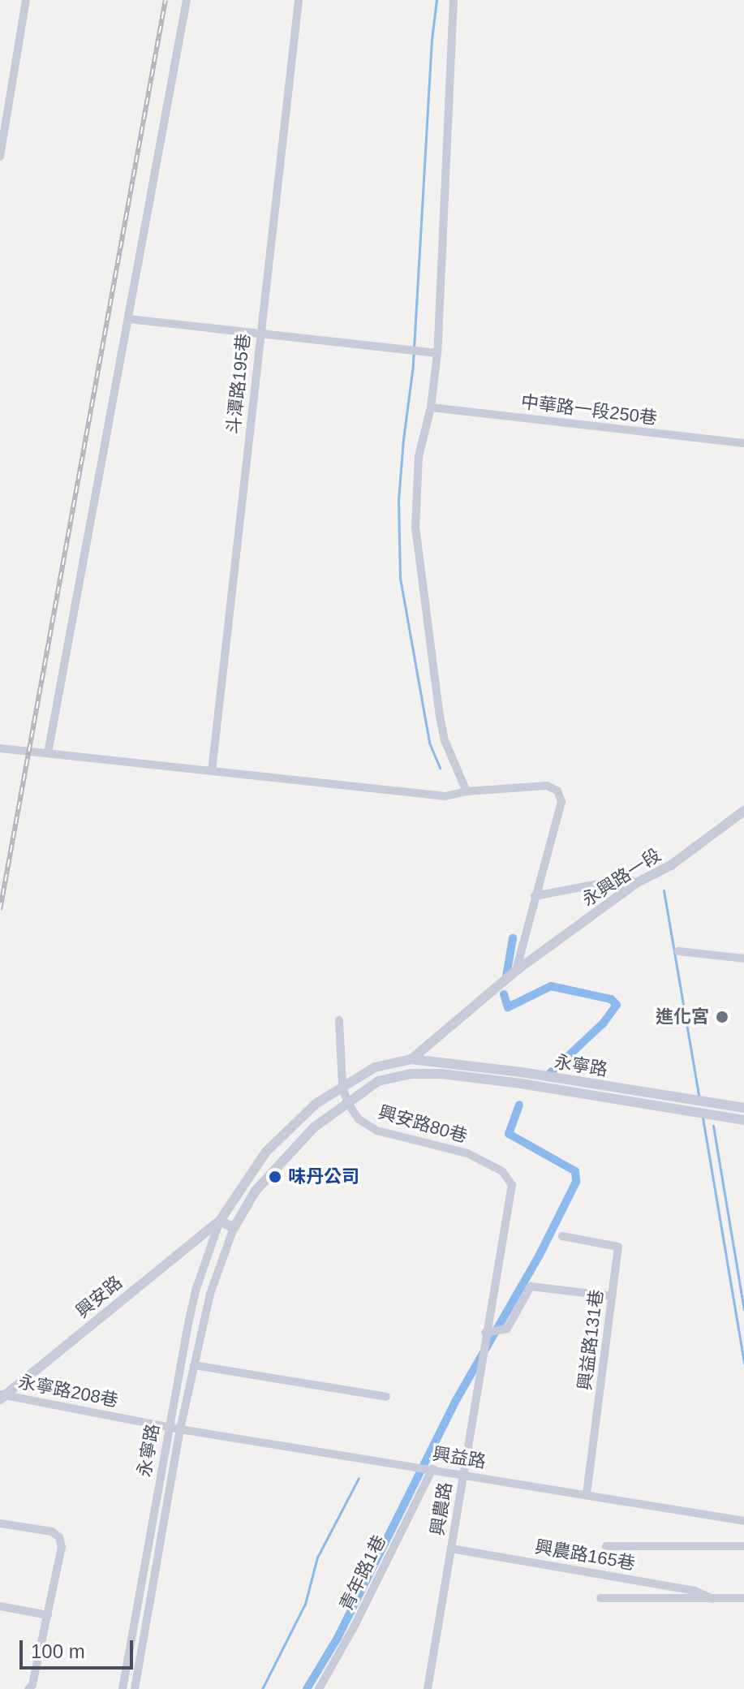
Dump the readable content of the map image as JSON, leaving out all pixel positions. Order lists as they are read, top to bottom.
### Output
{
  "streets": {
    "street": [
      "斗潭路195巷",
      "中華路一段250巷",
      "永興路一段",
      "永寧路",
      "興安路80巷",
      "興安路",
      "興益路131巷",
      "永寧路208巷",
      "興益路",
      "興農路",
      "興農路165巷",
      "青年路1巷"
    ]
  },
  "crossings": [
    ["永興路一段", "興安路"],
    ["永寧路", "興安路"],
    ["永寧路", "永寧路208巷"],
    ["永寧路", "興益路"],
    ["興安路80巷", "興安路"],
    ["興安路80巷", "興農路"],
    ["興安路", "永寧路208巷"],
    ["興益路131巷", "興益路"],
    ["永寧路208巷", "興益路"],
    ["興益路", "興農路"],
    ["興益路", "青年路1巷"],
    ["興農路", "興農路165巷"]
  ],
  "places": ["進化宮", "味丹公司"],
  "scale_bar": "100 m"
}
